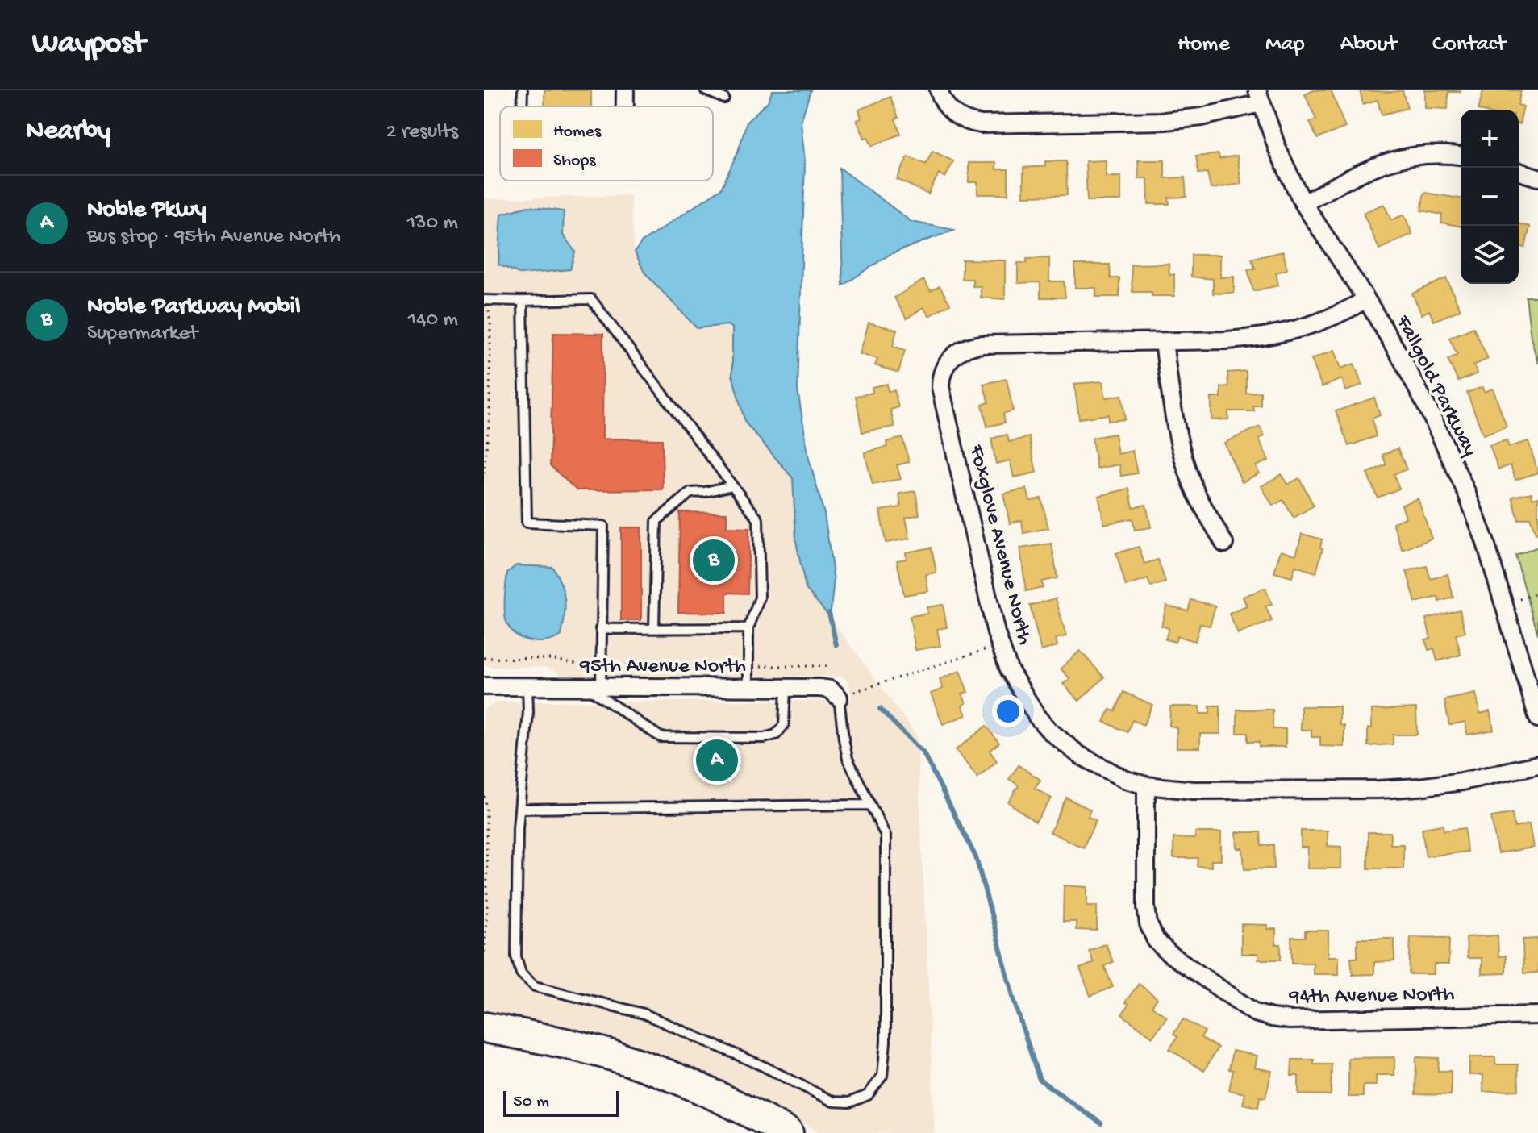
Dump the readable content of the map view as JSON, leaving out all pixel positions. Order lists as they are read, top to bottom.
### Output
{
  "streets": {
    "street": [
      "Fallgold Parkway",
      "Foxglove Avenue North",
      "95th Avenue North",
      "94th Avenue North"
    ]
  },
  "crossings": [
    ["Fallgold Parkway", "Foxglove Avenue North"],
    ["Foxglove Avenue North", "94th Avenue North"]
  ],
  "legend": ["Homes", "Shops"],
  "scale_bar": "50 m",
  "page": {
    "header": "Waypost",
    "nav": [
      "Home",
      "Map",
      "About",
      "Contact"
    ],
    "heading": ["Nearby", "2 results"],
    "map_buttons": ["+", "−"],
    "list": [
      {
        "mark": "A",
        "name": "Noble Pkwy",
        "note": "Bus stop · 95th Avenue North",
        "value": "130 m"
      },
      {
        "mark": "B",
        "name": "Noble Parkway Mobil",
        "note": "Supermarket",
        "value": "140 m"
      }
    ],
    "pins": ["B", "A"],
    "scale": "50 m"
  }
}
